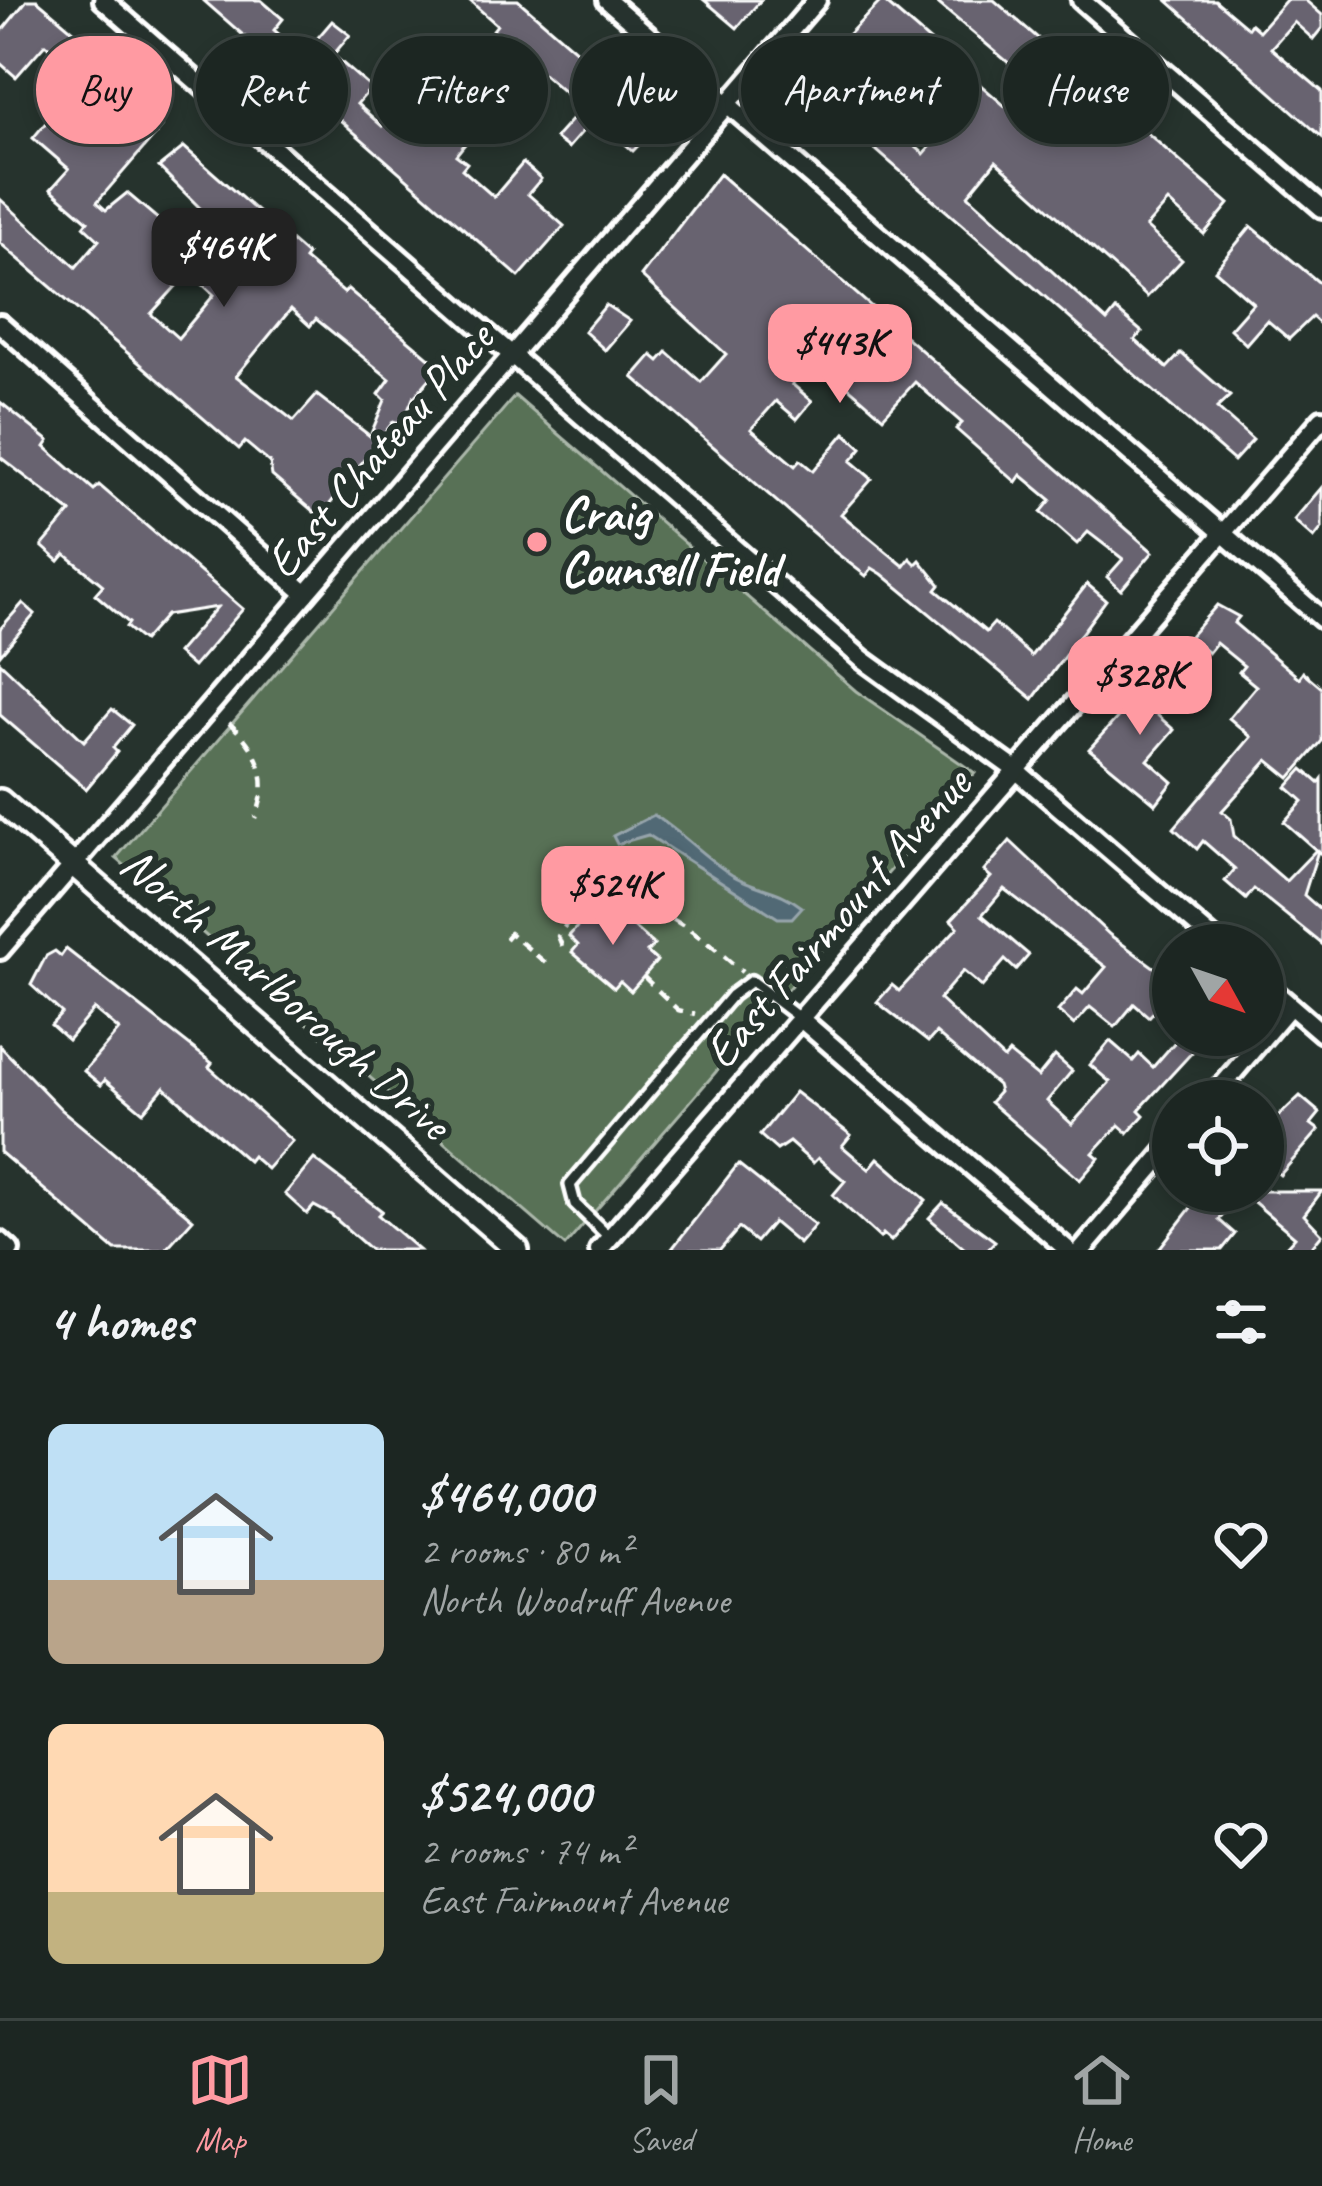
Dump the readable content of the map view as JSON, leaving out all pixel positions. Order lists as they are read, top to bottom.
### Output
{
  "streets": {
    "street": ["East Chateau Place", "East Fairmount Avenue", "North Marlborough Drive"]
  },
  "crossings": [
    ["East Chateau Place", "North Marlborough Drive"]
  ],
  "places": ["Craig Counsell Field"],
  "north": "bottom right",
  "page": {
    "chip": [
      "Buy",
      "Rent",
      "Filters",
      "New",
      "Apartment",
      "House"
    ],
    "price": [
      "$464K",
      "$443K",
      "$328K",
      "$524K"
    ],
    "heading": "4 homes",
    "list": [
      {
        "name": "$464,000",
        "note": "2 rooms · 80 m² · North Woodruff Avenue"
      },
      {
        "name": "$524,000",
        "note": "2 rooms · 74 m² · East Fairmount Avenue"
      }
    ],
    "tabs": ["Map", "Saved", "Home"]
  }
}
